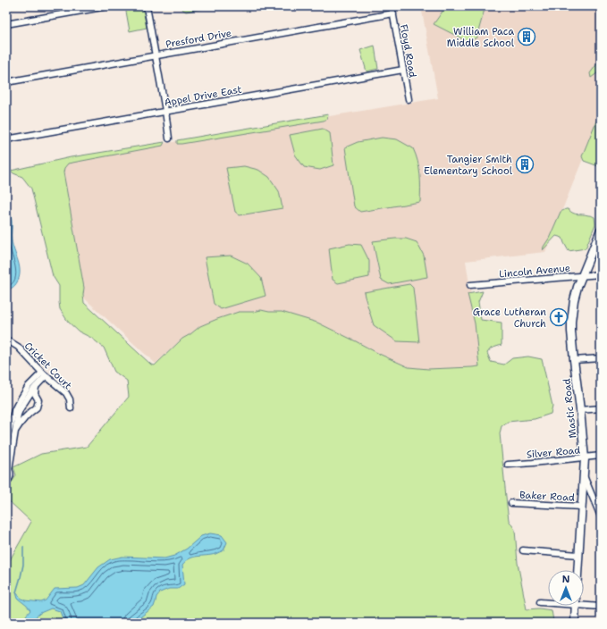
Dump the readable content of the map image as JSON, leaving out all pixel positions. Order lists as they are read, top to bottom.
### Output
{
  "streets": {
    "main road": ["Mastic Road"],
    "street": [
      "Presford Drive",
      "Floyd Road",
      "Appel Drive East",
      "Lincoln Avenue",
      "Cricket Court",
      "Silver Road",
      "Baker Road"
    ]
  },
  "crossings": [
    ["Presford Drive", "Floyd Road"],
    ["Floyd Road", "Appel Drive East"],
    ["Lincoln Avenue", "Mastic Road"],
    ["Mastic Road", "Silver Road"],
    ["Mastic Road", "Baker Road"]
  ],
  "places": {
    "building": ["William Paca Middle School", "Tangier Smith Elementary School"],
    "church": ["Grace Lutheran Church"]
  },
  "north": "top"
}
